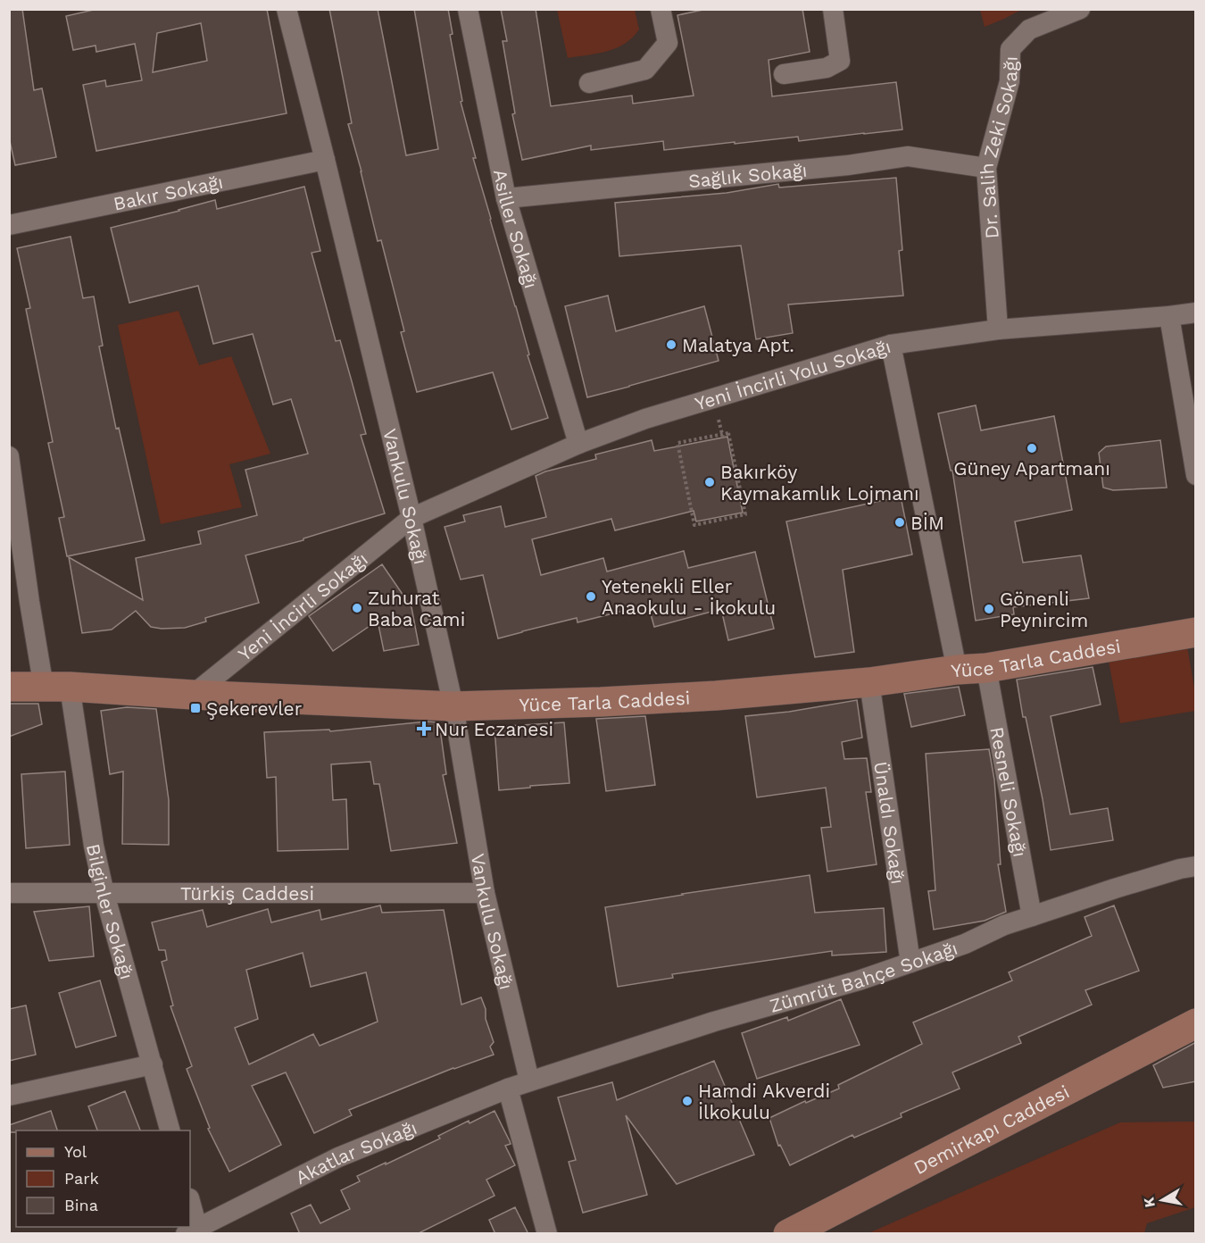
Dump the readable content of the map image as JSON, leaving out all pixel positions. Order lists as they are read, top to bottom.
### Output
{
  "streets": {
    "main road": ["Yüce Tarla Caddesi", "Demirkapı Caddesi"],
    "street": [
      "Dr. Salih Zeki Sokağı",
      "Sağlık Sokağı",
      "Bakır Sokağı",
      "Asiller Sokağı",
      "Yeni İncirli Yolu Sokağı",
      "Vankulu Sokağı",
      "Yeni İncirli Sokağı",
      "Resneli Sokağı",
      "Ünaldı Sokağı",
      "Türkiş Caddesi",
      "Bilginler Sokağı",
      "Zümrüt Bahçe Sokağı",
      "Akatlar Sokağı"
    ]
  },
  "crossings": [
    ["Dr. Salih Zeki Sokağı", "Sağlık Sokağı"],
    ["Dr. Salih Zeki Sokağı", "Yeni İncirli Yolu Sokağı"],
    ["Sağlık Sokağı", "Asiller Sokağı"],
    ["Bakır Sokağı", "Vankulu Sokağı"],
    ["Asiller Sokağı", "Yeni İncirli Yolu Sokağı"],
    ["Yeni İncirli Yolu Sokağı", "Vankulu Sokağı"],
    ["Yeni İncirli Yolu Sokağı", "Yeni İncirli Sokağı"],
    ["Vankulu Sokağı", "Yeni İncirli Sokağı"],
    ["Vankulu Sokağı", "Yüce Tarla Caddesi"],
    ["Vankulu Sokağı", "Türkiş Caddesi"],
    ["Vankulu Sokağı", "Zümrüt Bahçe Sokağı"],
    ["Vankulu Sokağı", "Akatlar Sokağı"],
    ["Yeni İncirli Sokağı", "Yüce Tarla Caddesi"],
    ["Yüce Tarla Caddesi", "Resneli Sokağı"],
    ["Yüce Tarla Caddesi", "Ünaldı Sokağı"],
    ["Yüce Tarla Caddesi", "Bilginler Sokağı"],
    ["Resneli Sokağı", "Zümrüt Bahçe Sokağı"],
    ["Ünaldı Sokağı", "Zümrüt Bahçe Sokağı"],
    ["Türkiş Caddesi", "Bilginler Sokağı"],
    ["Zümrüt Bahçe Sokağı", "Akatlar Sokağı"]
  ],
  "places": {
    "other": [
      "Malatya Apt.",
      "Güney Apartmanı",
      "Bakırköy Kaymakamlık Lojmanı",
      "BİM",
      "Yetenekli Eller Anaokulu - İkokulu",
      "Zuhurat Baba Cami",
      "Gönenli Peynircim",
      "Hamdi Akverdi İlkokulu"
    ],
    "transit": ["Şekerevler"],
    "health": ["Nur Eczanesi"]
  },
  "legend": ["Yol", "Park", "Bina"],
  "north": "left"
}
